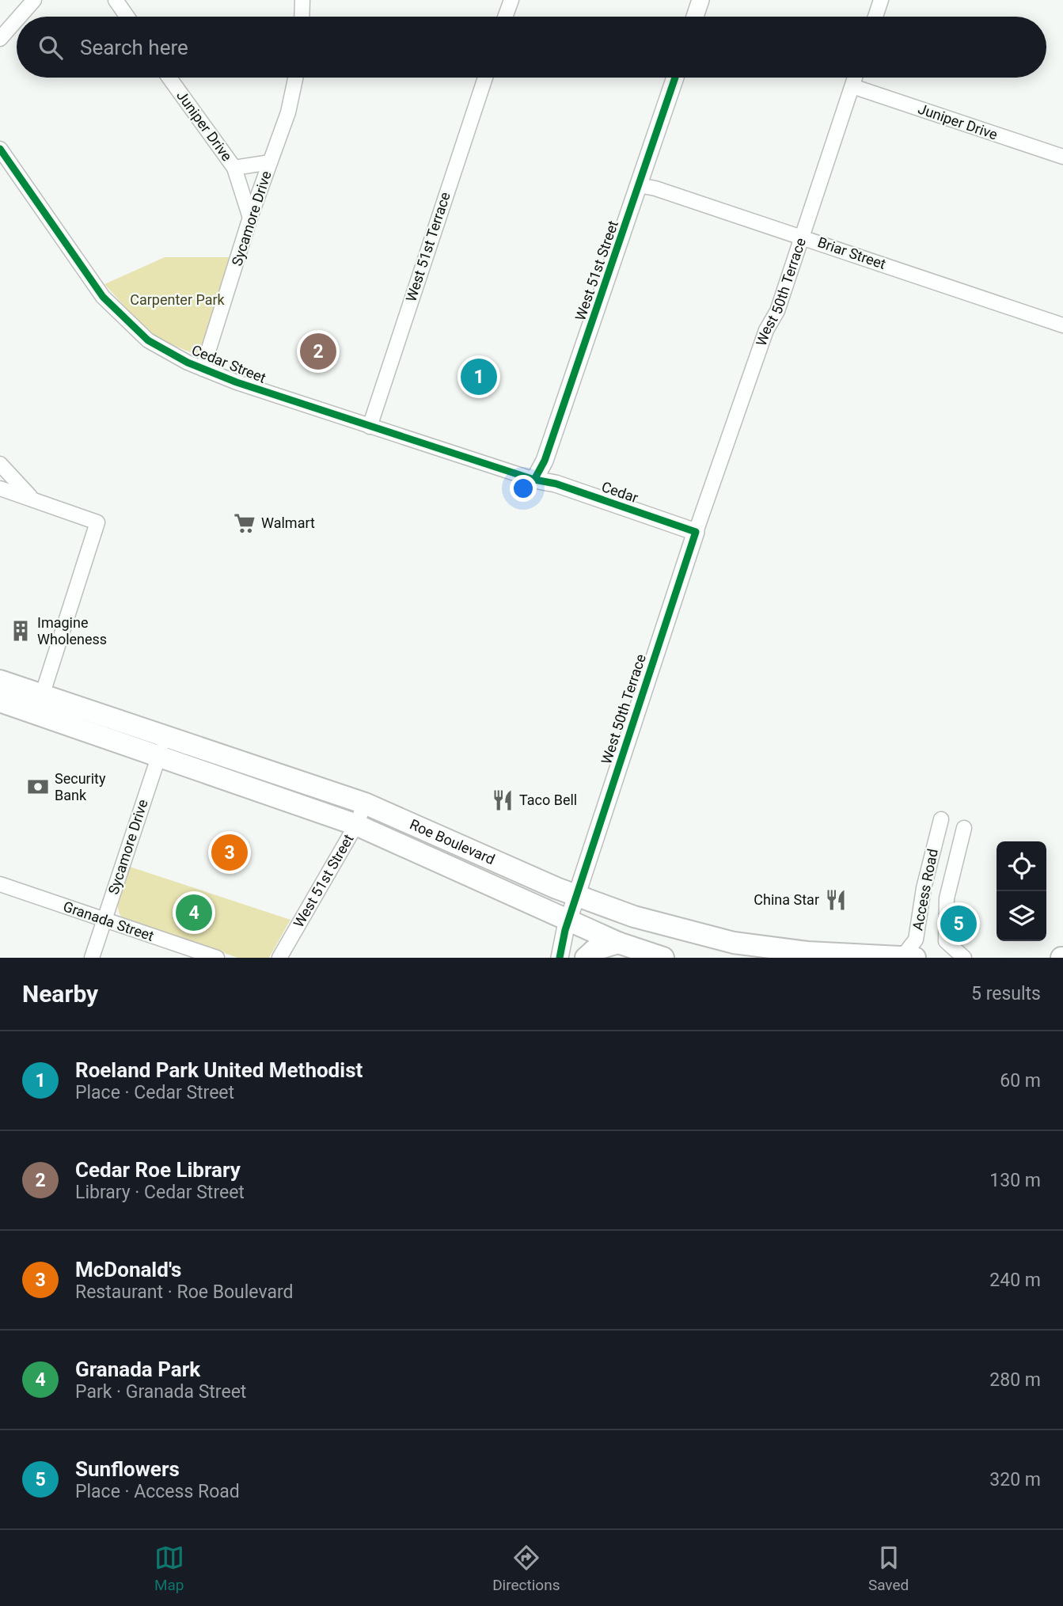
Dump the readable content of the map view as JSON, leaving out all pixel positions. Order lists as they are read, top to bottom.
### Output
{
  "streets": {
    "main road": ["Roe Boulevard"],
    "street": [
      "Juniper Drive",
      "Sycamore Drive",
      "West 51st Terrace",
      "Briar Street",
      "West 51st Street",
      "West 50th Terrace",
      "Cedar Street",
      "Cedar",
      "Access Road",
      "Granada Street"
    ]
  },
  "crossings": [
    ["Juniper Drive", "Sycamore Drive"],
    ["Juniper Drive", "West 50th Terrace"],
    ["Sycamore Drive", "Cedar Street"],
    ["Sycamore Drive", "Roe Boulevard"],
    ["Sycamore Drive", "Granada Street"],
    ["West 51st Terrace", "Cedar Street"],
    ["Briar Street", "West 51st Street"],
    ["Briar Street", "West 50th Terrace"],
    ["West 51st Street", "Cedar Street"],
    ["West 51st Street", "Cedar"],
    ["West 51st Street", "Roe Boulevard"],
    ["West 50th Terrace", "Cedar"],
    ["West 50th Terrace", "Roe Boulevard"],
    ["Cedar Street", "Cedar"],
    ["Roe Boulevard", "Access Road"]
  ],
  "parks": ["Carpenter Park"],
  "places": {
    "supermarket": ["Walmart"],
    "building": ["Imagine Wholeness"],
    "bank": ["Security Bank"],
    "restaurant": ["Taco Bell", "China Star"]
  },
  "page": {
    "search": "Search here",
    "pins": [
      "2",
      "1",
      "3",
      "4",
      "5"
    ],
    "heading": ["Nearby", "5 results"],
    "list": [
      {
        "mark": "1",
        "name": "Roeland Park United Methodist",
        "note": "Place · Cedar Street",
        "value": "60 m"
      },
      {
        "mark": "2",
        "name": "Cedar Roe Library",
        "note": "Library · Cedar Street",
        "value": "130 m"
      },
      {
        "mark": "3",
        "name": "McDonald's",
        "note": "Restaurant · Roe Boulevard",
        "value": "240 m"
      },
      {
        "mark": "4",
        "name": "Granada Park",
        "note": "Park · Granada Street",
        "value": "280 m"
      },
      {
        "mark": "5",
        "name": "Sunflowers",
        "note": "Place · Access Road",
        "value": "320 m"
      }
    ],
    "nav": ["Map", "Directions", "Saved"]
  }
}
